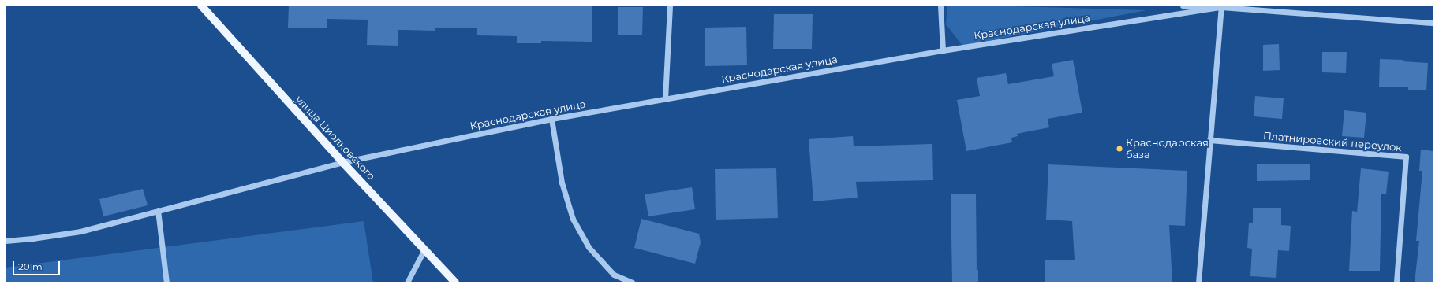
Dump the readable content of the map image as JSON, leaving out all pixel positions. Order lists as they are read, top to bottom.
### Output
{
  "streets": {
    "main road": ["улица Циолковского"],
    "street": ["Краснодарская улица", "Платнировский переулок"]
  },
  "crossings": [
    ["Краснодарская улица", "улица Циолковского"]
  ],
  "places": ["Краснодарская база"],
  "scale_bar": "20 m"
}
